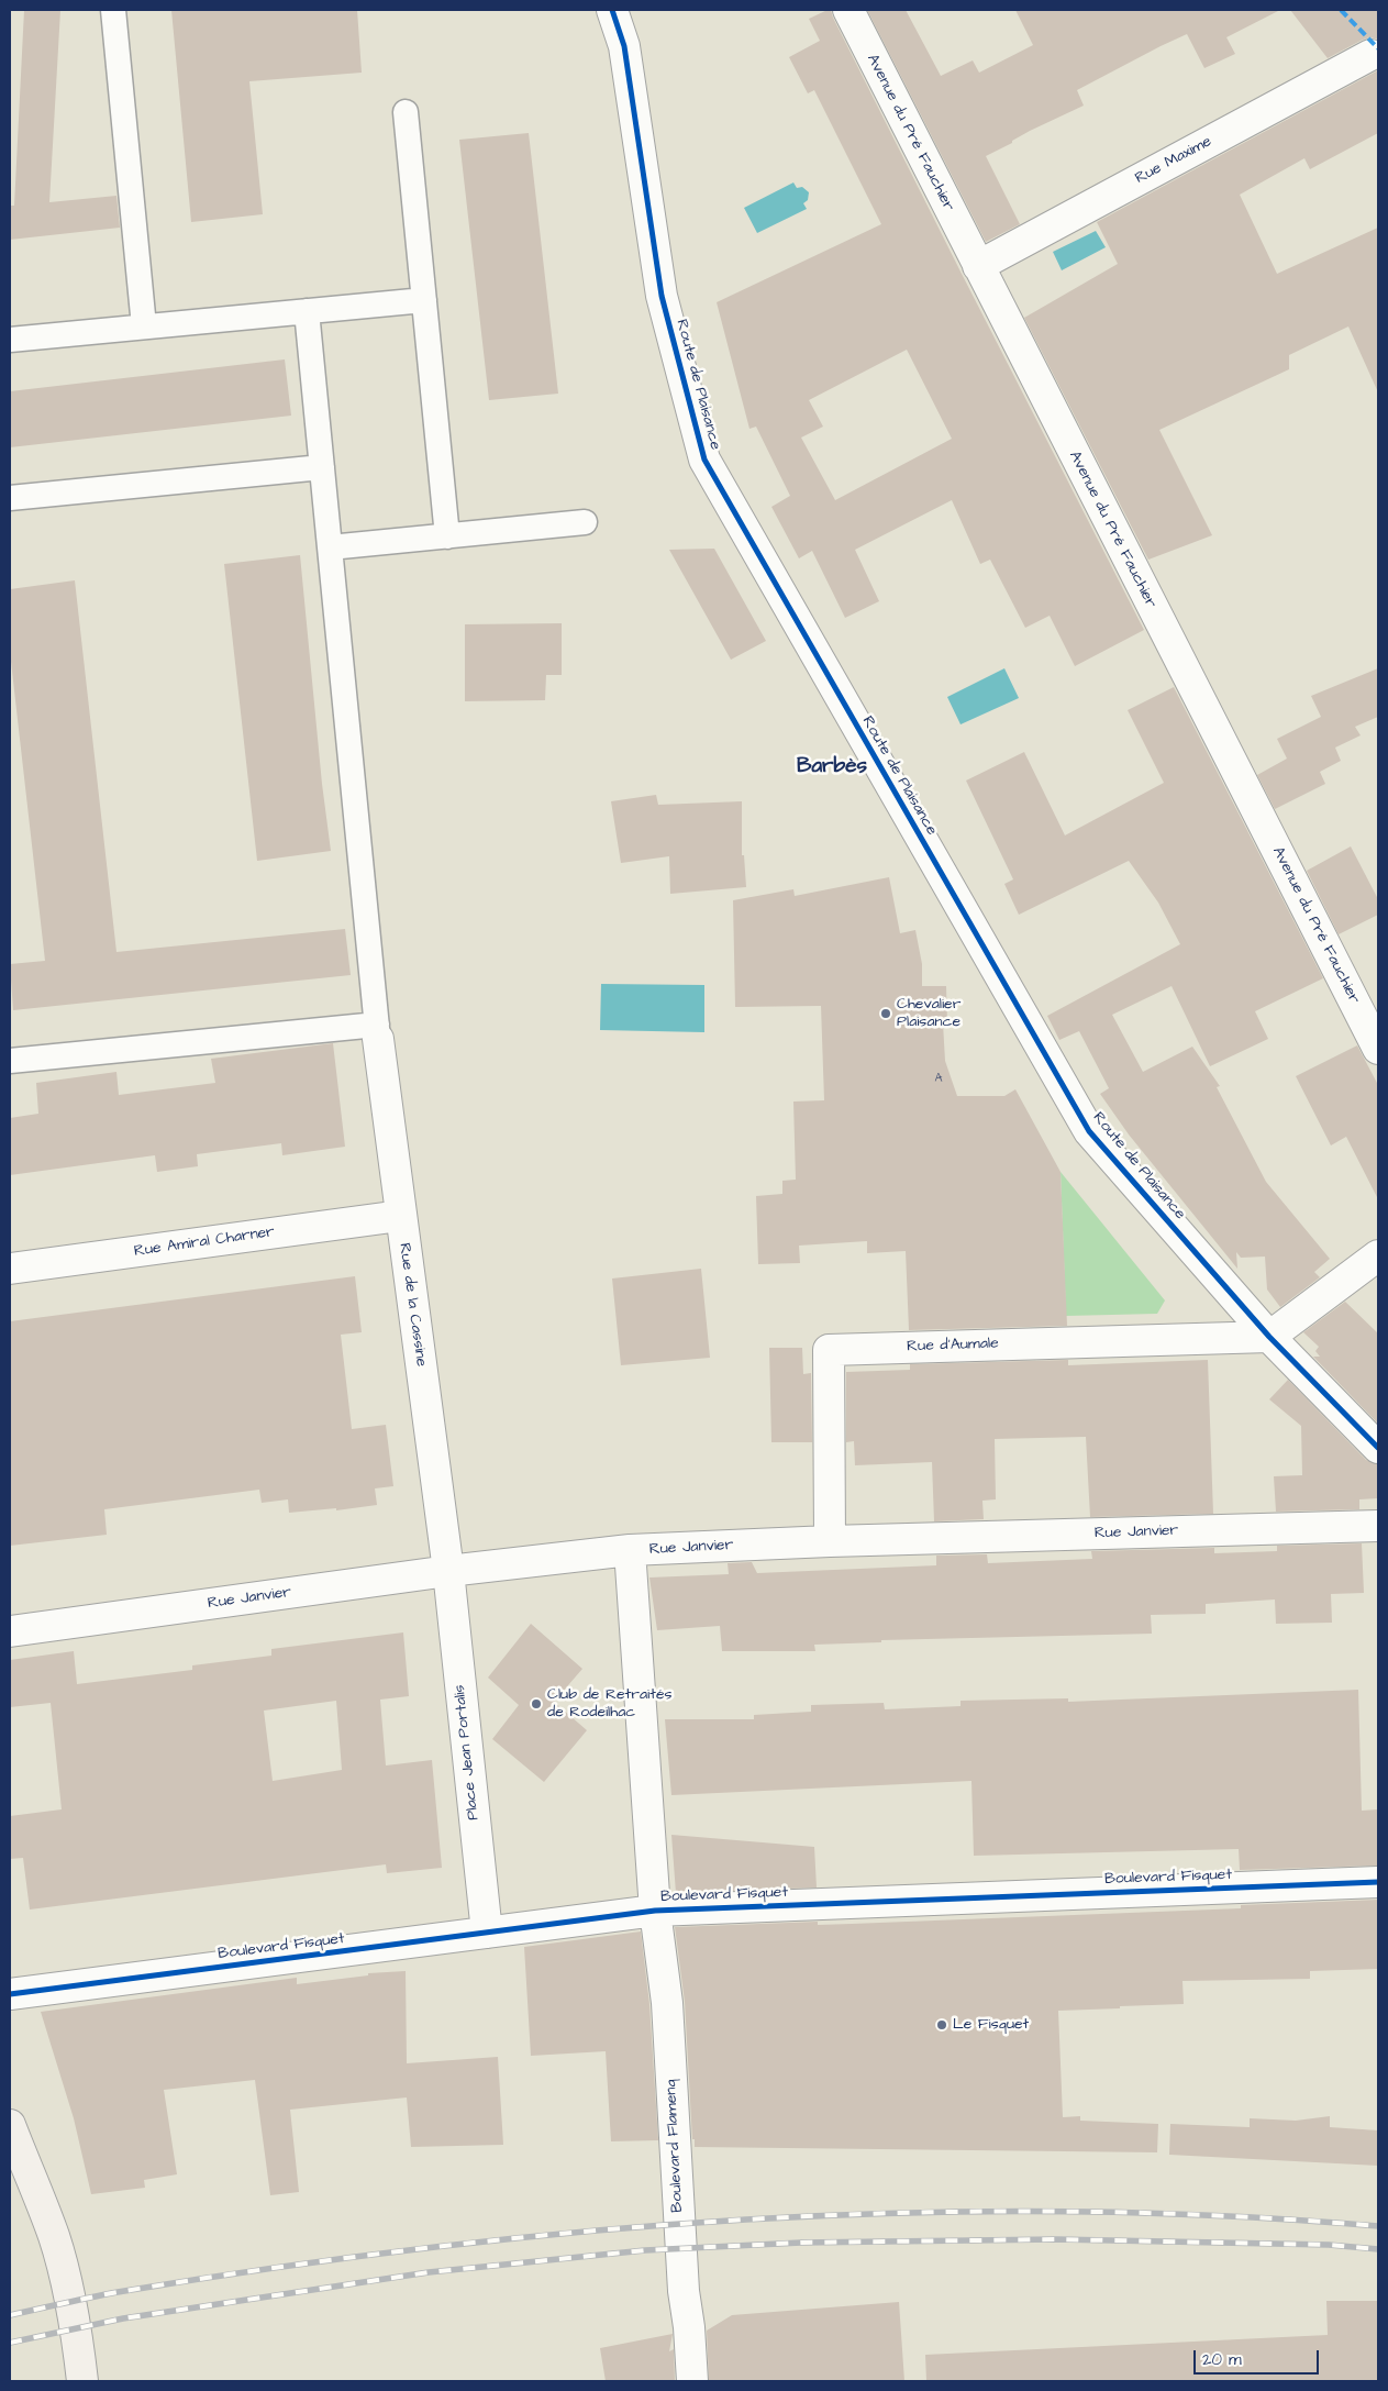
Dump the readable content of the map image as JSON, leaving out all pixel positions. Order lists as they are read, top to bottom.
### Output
{
  "streets": {
    "street": [
      "Avenue du Pré Fauchier",
      "Rue Maxime",
      "Route de Plaisance",
      "Rue Amiral Charner",
      "Rue de la Cassine",
      "Rue d'Aumale",
      "Rue Janvier",
      "Place Jean Portalis",
      "Boulevard Fisquet",
      "Boulevard Flamenq"
    ]
  },
  "crossings": [
    ["Avenue du Pré Fauchier", "Rue Maxime"],
    ["Route de Plaisance", "Rue d'Aumale"],
    ["Rue Amiral Charner", "Rue de la Cassine"],
    ["Rue de la Cassine", "Rue Janvier"],
    ["Rue de la Cassine", "Place Jean Portalis"],
    ["Rue d'Aumale", "Rue Janvier"],
    ["Rue Janvier", "Place Jean Portalis"],
    ["Place Jean Portalis", "Boulevard Fisquet"],
    ["Boulevard Fisquet", "Boulevard Flamenq"]
  ],
  "districts": ["Barbès"],
  "places": ["Chevalier Plaisance", "Club de Retraités de Rodeilhac", "Le Fisquet"],
  "house_numbers": ["A"],
  "scale_bar": "20 m"
}
